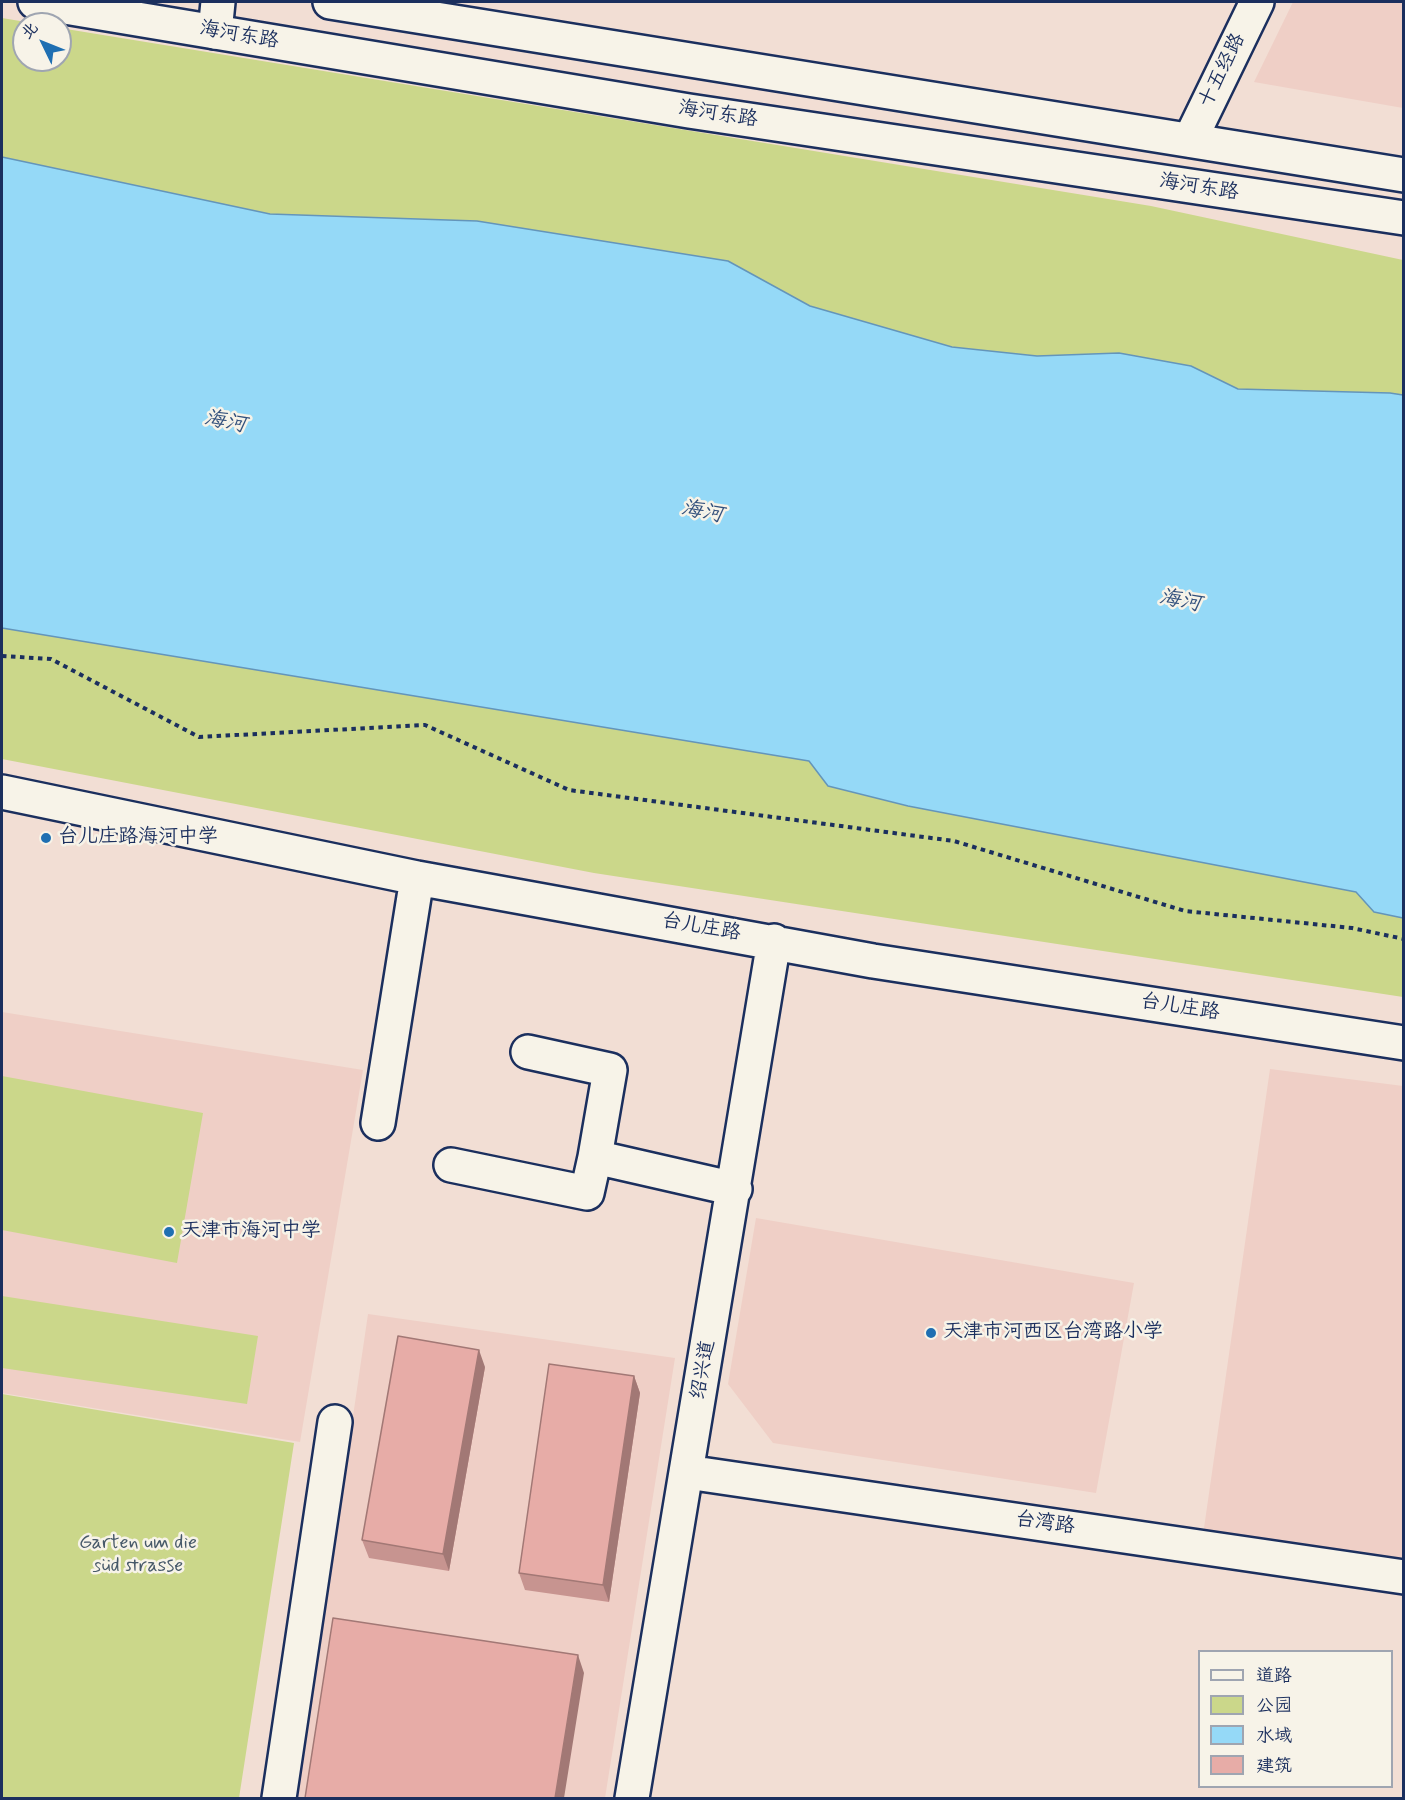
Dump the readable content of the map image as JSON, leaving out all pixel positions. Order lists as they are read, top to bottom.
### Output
{
  "streets": {
    "street": [
      "海河东路",
      "十五经路",
      "台儿庄路",
      "绍兴道",
      "台湾路"
    ]
  },
  "crossings": [
    ["台儿庄路", "绍兴道"],
    ["绍兴道", "台湾路"]
  ],
  "water": ["海河"],
  "parks": ["Garten um die süd strasse"],
  "places": ["台儿庄路海河中学", "天津市海河中学", "天津市河西区台湾路小学"],
  "legend": [
    "道路",
    "公园",
    "水域",
    "建筑"
  ],
  "north": "top left"
}
